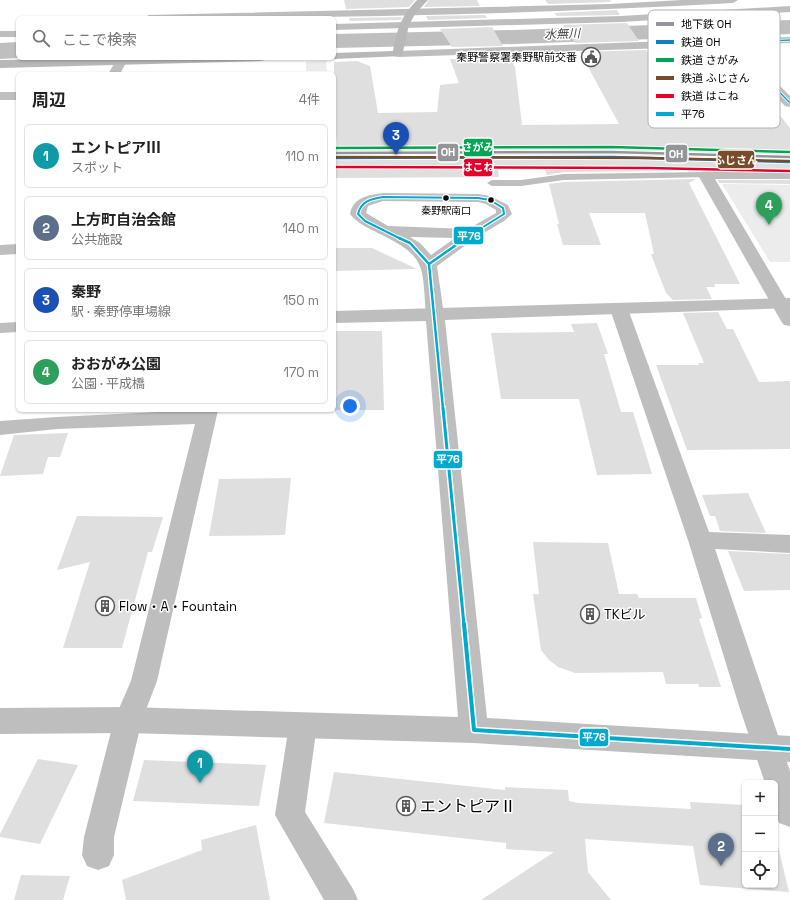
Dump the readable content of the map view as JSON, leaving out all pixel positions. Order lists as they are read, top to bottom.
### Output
{
  "water": ["水無川"],
  "places": {
    "public building": ["秦野警察署秦野駅前交番"],
    "other": ["秦野駅南口"],
    "building": ["Flow・A・Fountain", "TKビル", "エントピアⅡ"]
  },
  "lines": [
    "transit line 平76",
    "rail line さがみ",
    "metro line OH",
    "rail line OH",
    "rail line ふじさん",
    "rail line はこね"
  ],
  "legend": [
    "地下鉄 OH",
    "鉄道 OH",
    "鉄道 さがみ",
    "鉄道 ふじさん",
    "鉄道 はこね",
    "平76"
  ],
  "page": {
    "search": "ここで検索",
    "heading": ["周辺", "4件"],
    "pins": [
      "3",
      "4",
      "1",
      "2"
    ],
    "list": [
      {
        "mark": "1",
        "name": "エントピアⅢ",
        "note": "スポット",
        "value": "110 m"
      },
      {
        "mark": "2",
        "name": "上方町自治会館",
        "note": "公共施設",
        "value": "140 m"
      },
      {
        "mark": "3",
        "name": "秦野",
        "note": "駅 · 秦野停車場線",
        "value": "150 m"
      },
      {
        "mark": "4",
        "name": "おおがみ公園",
        "note": "公園 · 平成橋",
        "value": "170 m"
      }
    ],
    "map_buttons": ["+", "−"]
  }
}
